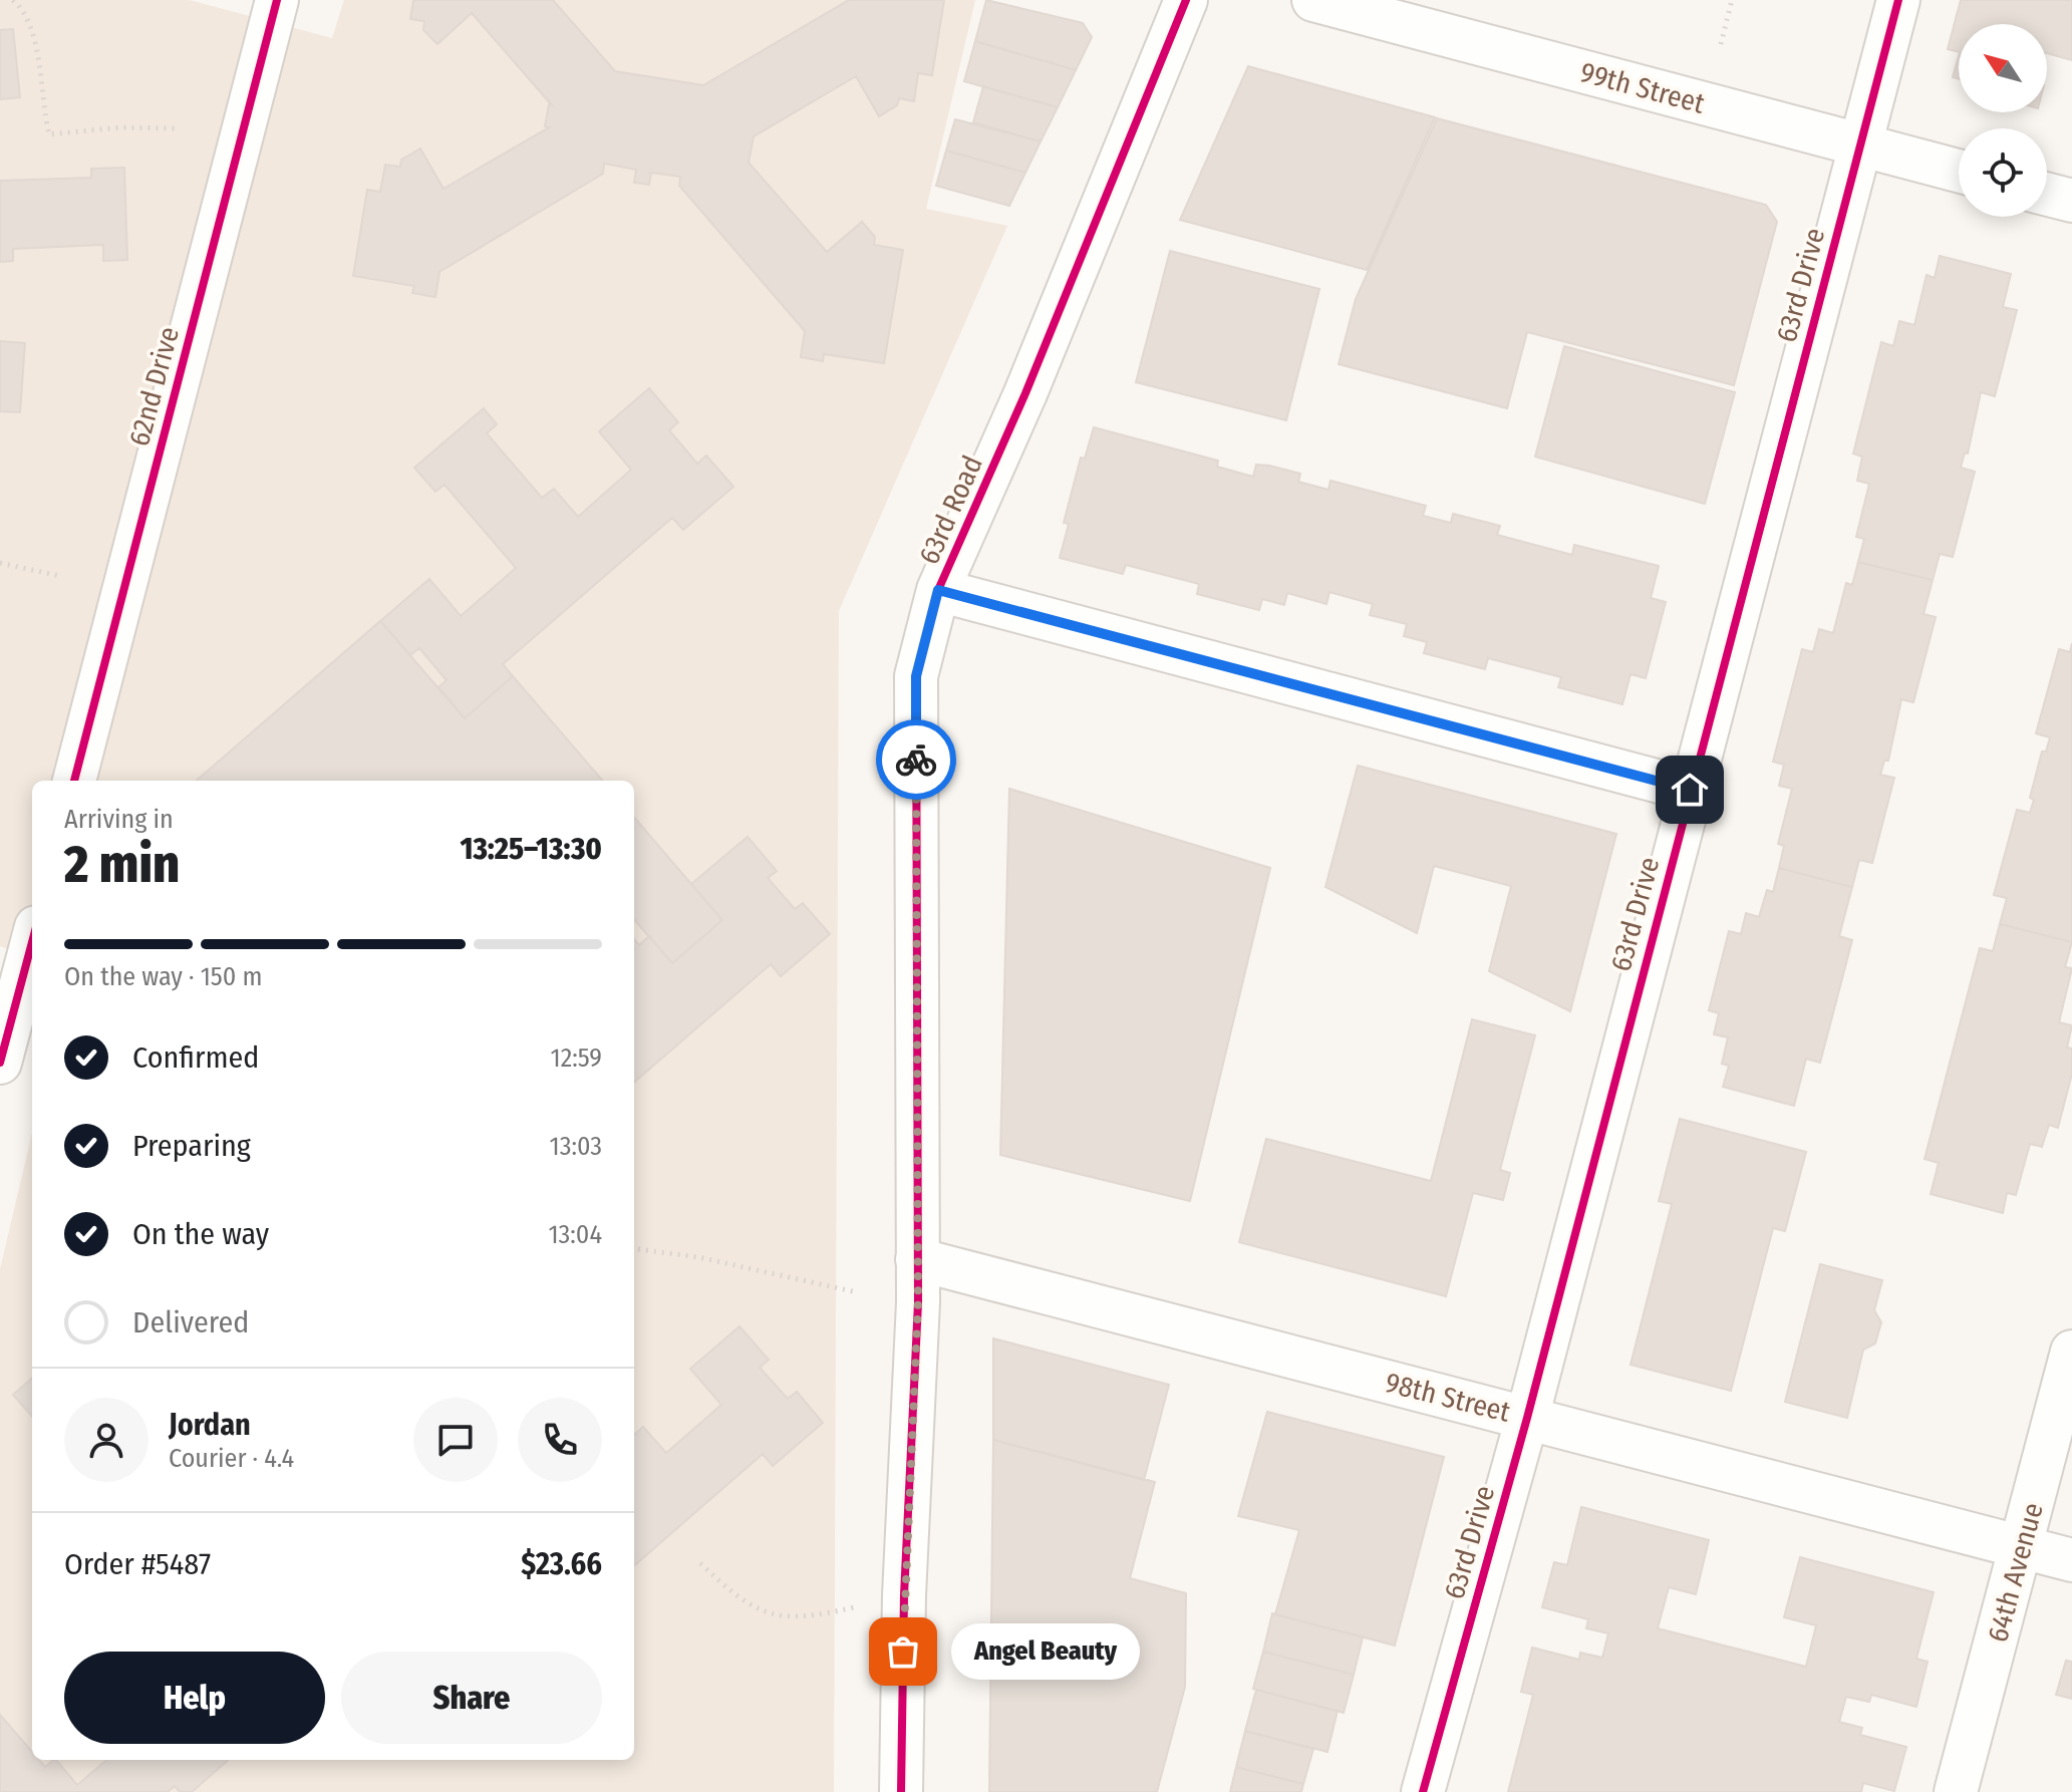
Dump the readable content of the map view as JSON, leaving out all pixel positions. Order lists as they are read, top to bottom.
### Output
{
  "streets": {
    "street": [
      "99th Street",
      "63rd Drive",
      "62nd Drive",
      "63rd Road",
      "98th Street",
      "64th Avenue"
    ]
  },
  "crossings": [
    ["99th Street", "63rd Drive"],
    ["63rd Drive", "98th Street"],
    ["63rd Road", "98th Street"],
    ["98th Street", "64th Avenue"]
  ],
  "places": ["Angel Beauty"],
  "north": "top left",
  "page": {
    "heading": ["2 min", "Arriving in", "13:25–13:30"],
    "panel": [
      "Jordan",
      "Courier · 4.4",
      "Order #5487",
      "$23.66"
    ],
    "bar": "On the way · 150 m",
    "list": [
      ["Confirmed", "12:59"],
      ["Preparing", "13:03"],
      ["On the way", "13:04"],
      "Delivered"
    ],
    "bubble": "Angel Beauty",
    "buttons": ["Help", "Share"]
  }
}
